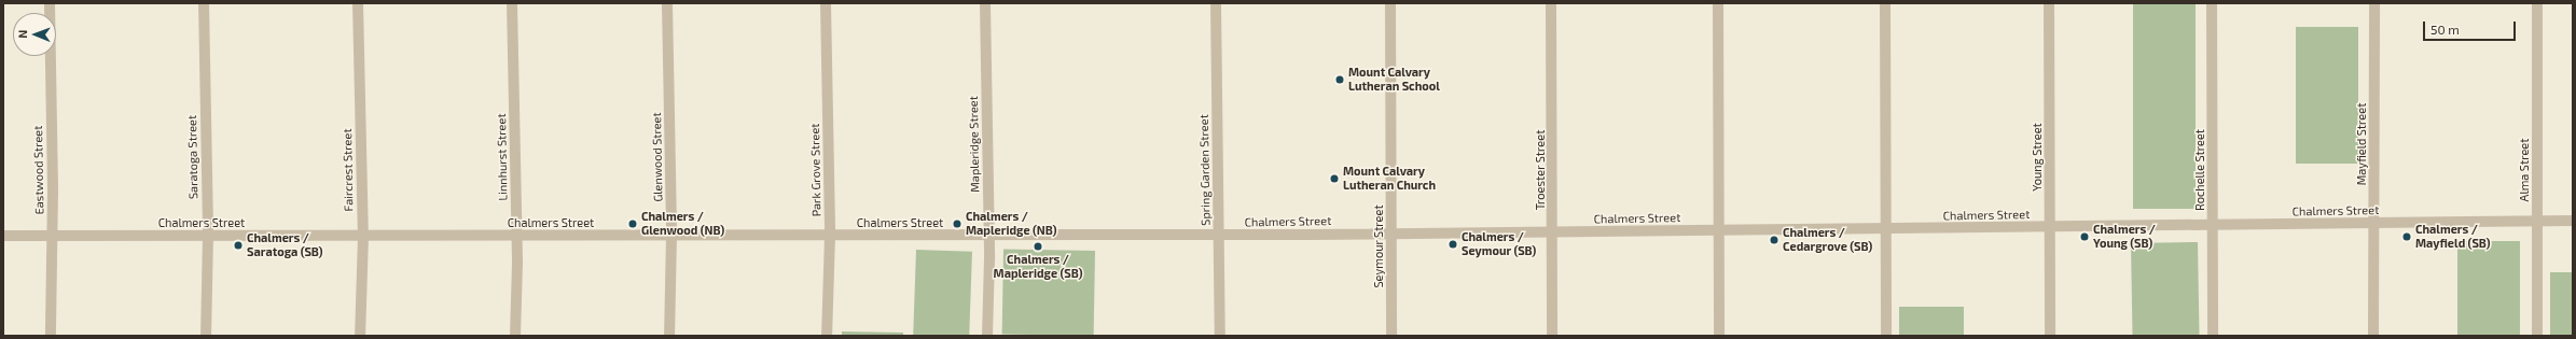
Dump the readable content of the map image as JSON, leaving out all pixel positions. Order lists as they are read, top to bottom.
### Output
{
  "streets": {
    "street": [
      "Mapleridge Street",
      "Mayfield Street",
      "Saratoga Street",
      "Linnhurst Street",
      "Glenwood Street",
      "Young Street",
      "Eastwood Street",
      "Faircrest Street",
      "Park Grove Street",
      "Spring Garden Street",
      "Troester Street",
      "Rochelle Street",
      "Alma Street",
      "Chalmers Street",
      "Seymour Street"
    ]
  },
  "crossings": [
    ["Mapleridge Street", "Chalmers Street"],
    ["Mayfield Street", "Chalmers Street"],
    ["Saratoga Street", "Chalmers Street"],
    ["Linnhurst Street", "Chalmers Street"],
    ["Glenwood Street", "Chalmers Street"],
    ["Young Street", "Chalmers Street"],
    ["Eastwood Street", "Chalmers Street"],
    ["Faircrest Street", "Chalmers Street"],
    ["Park Grove Street", "Chalmers Street"],
    ["Spring Garden Street", "Chalmers Street"],
    ["Troester Street", "Chalmers Street"],
    ["Rochelle Street", "Chalmers Street"],
    ["Alma Street", "Chalmers Street"],
    ["Chalmers Street", "Seymour Street"]
  ],
  "places": [
    "Mount Calvary Lutheran School",
    "Mount Calvary Lutheran Church",
    "Chalmers / Glenwood (NB)",
    "Chalmers / Mapleridge (NB)",
    "Chalmers / Young (SB)",
    "Chalmers / Mayfield (SB)",
    "Chalmers / Cedargrove (SB)",
    "Chalmers / Seymour (SB)",
    "Chalmers / Saratoga (SB)",
    "Chalmers / Mapleridge (SB)"
  ],
  "scale_bar": "50 m",
  "north": "left"
}
